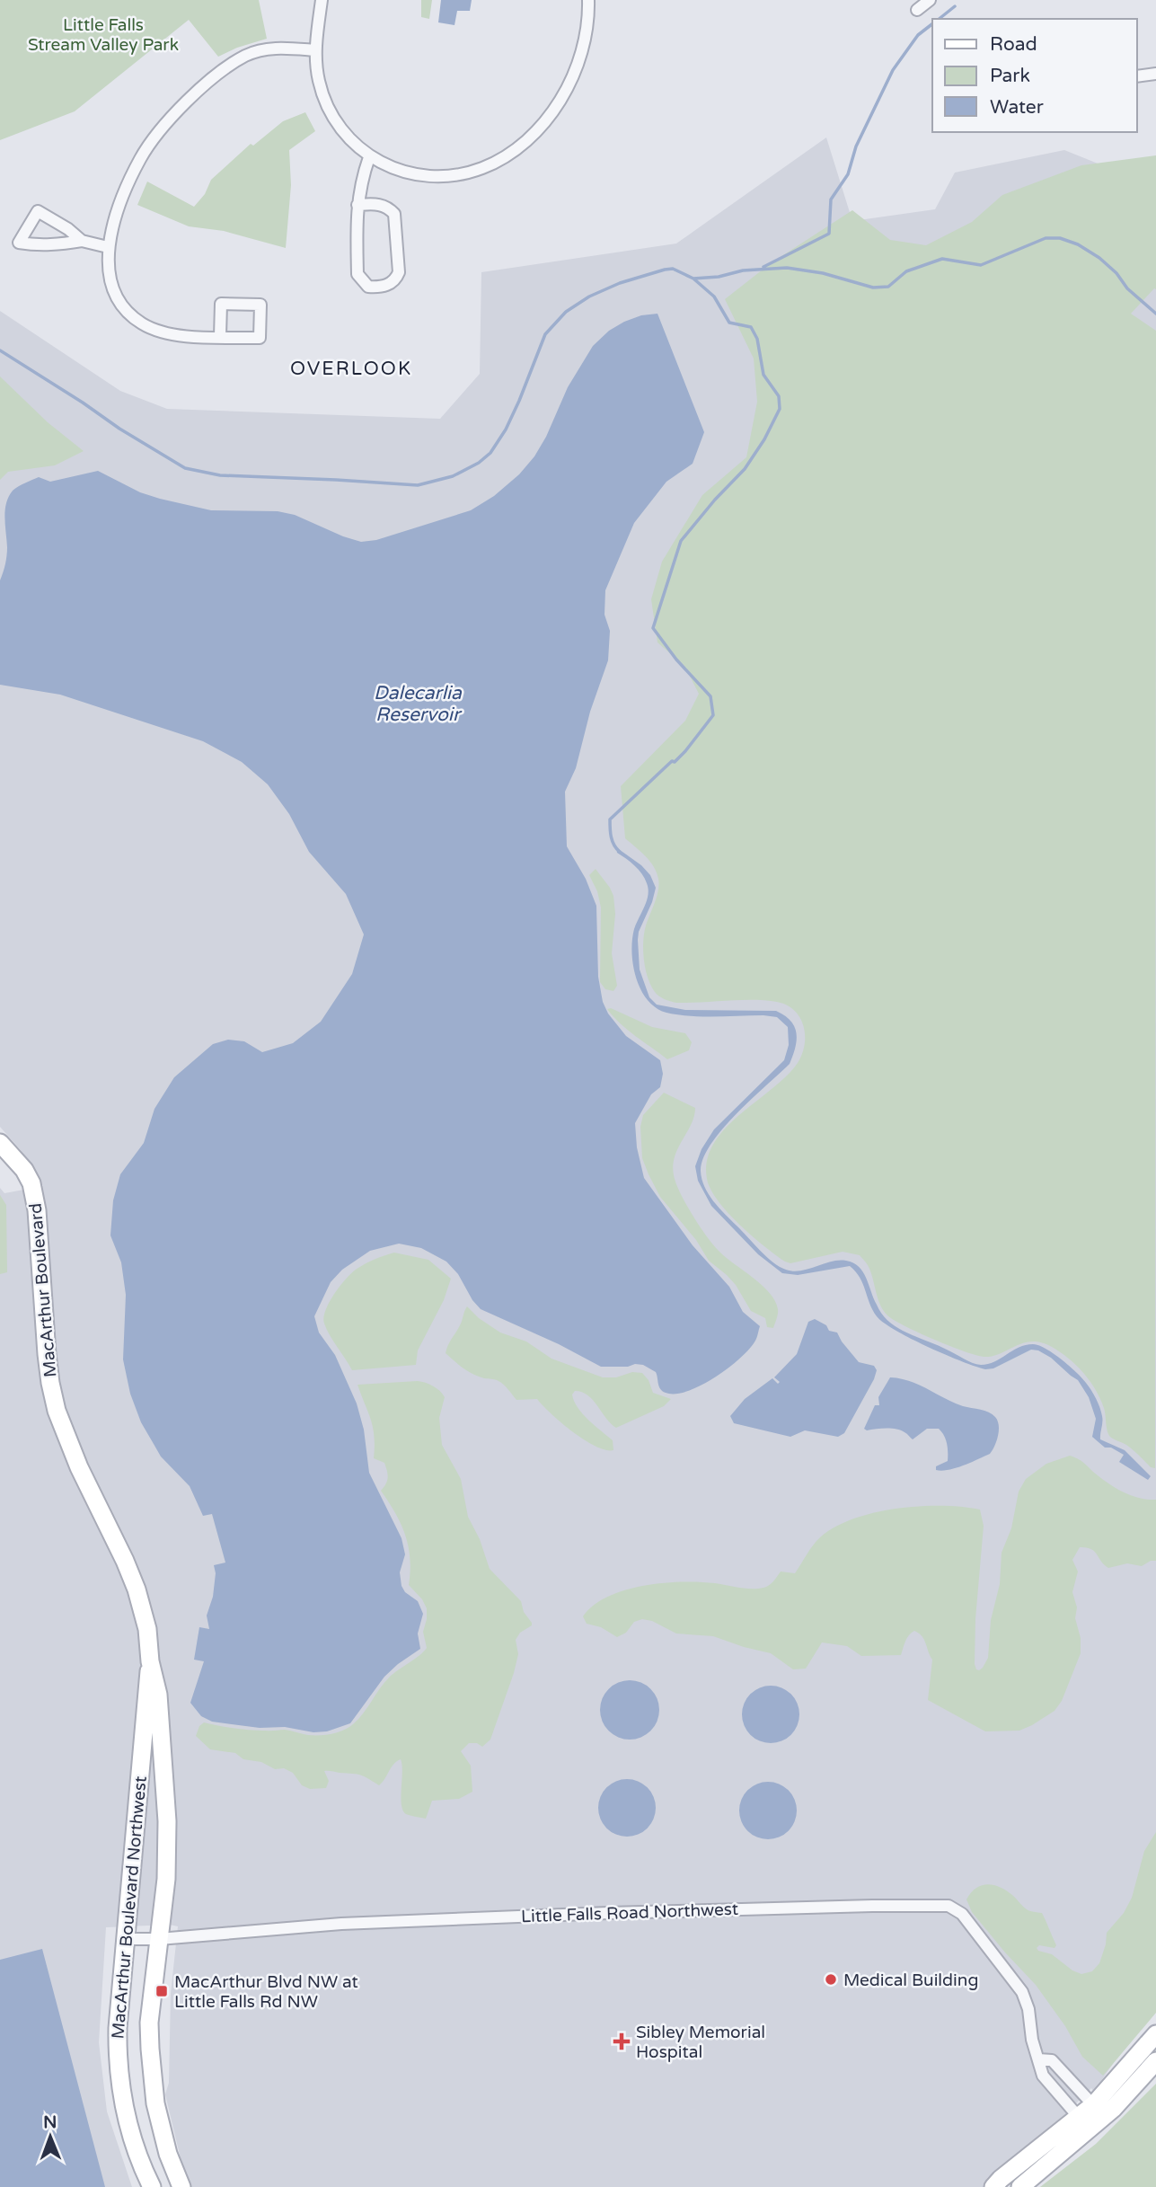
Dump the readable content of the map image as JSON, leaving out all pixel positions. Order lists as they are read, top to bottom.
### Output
{
  "streets": {
    "main road": ["MacArthur Boulevard", "MacArthur Boulevard Northwest"],
    "street": ["Little Falls Road Northwest"]
  },
  "crossings": [
    ["MacArthur Boulevard", "MacArthur Boulevard Northwest"],
    ["MacArthur Boulevard Northwest", "Little Falls Road Northwest"]
  ],
  "districts": ["OVERLOOK"],
  "water": ["Dalecarlia Reservoir"],
  "parks": ["Little Falls Stream Valley Park"],
  "places": {
    "other": ["Medical Building"],
    "transit": ["MacArthur Blvd NW at Little Falls Rd NW"],
    "health": ["Sibley Memorial Hospital"]
  },
  "legend": ["Road", "Park", "Water"],
  "north": "top"
}
